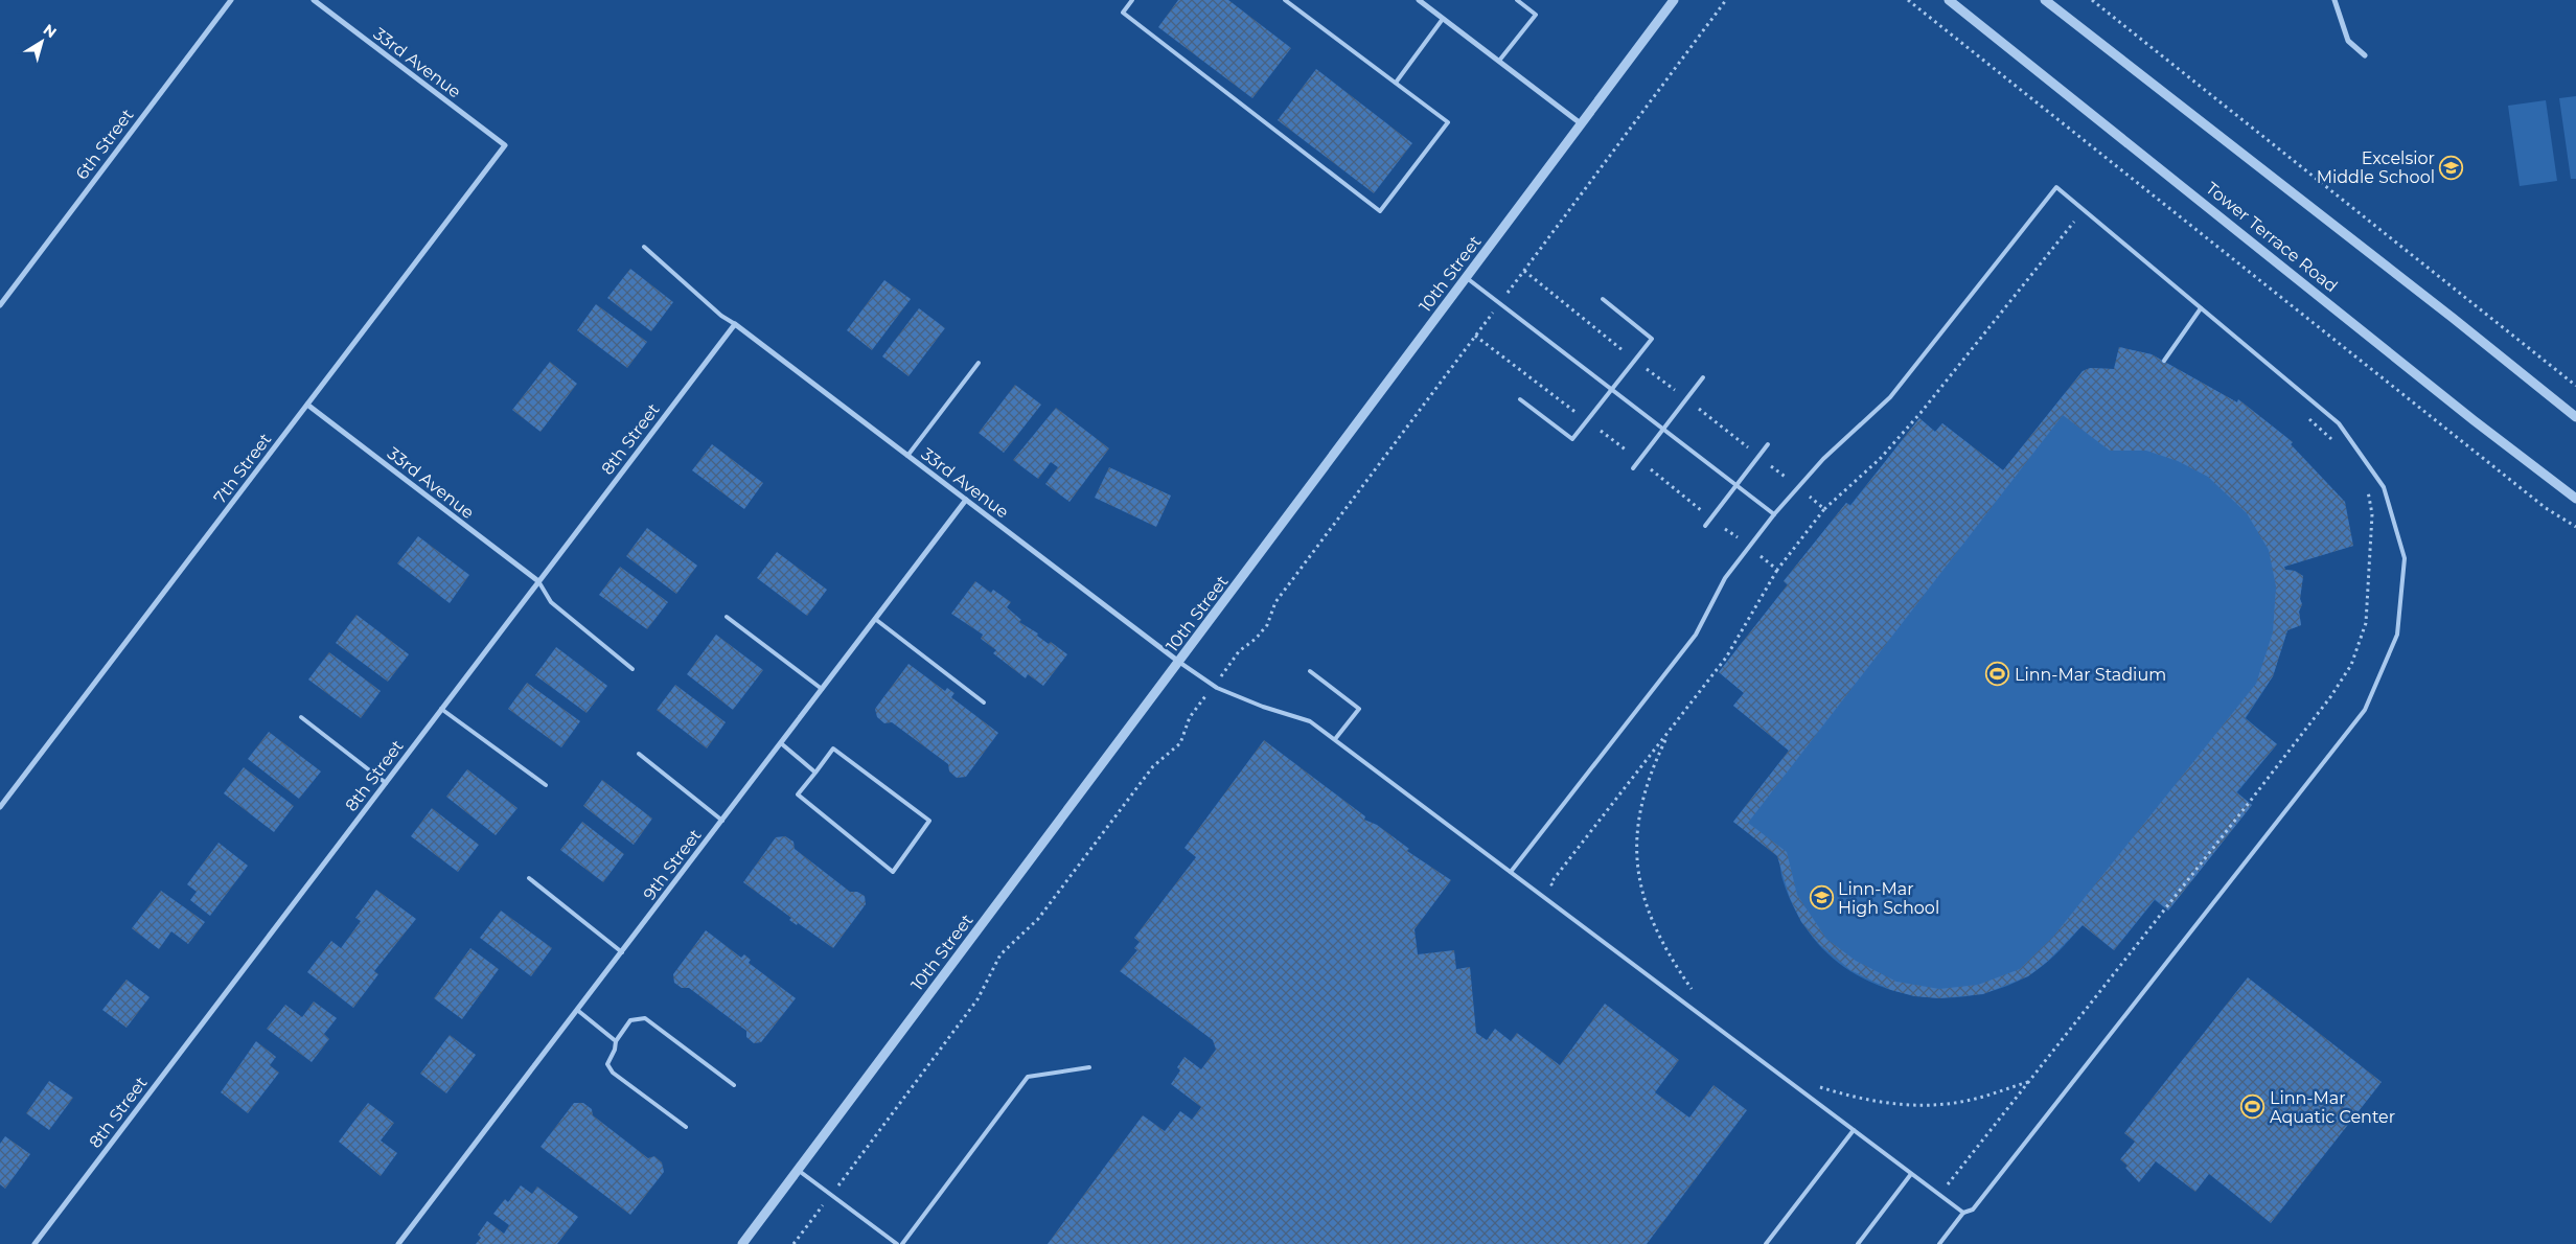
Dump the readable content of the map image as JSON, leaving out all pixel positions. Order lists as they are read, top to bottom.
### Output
{
  "streets": {
    "street": [
      "33rd Avenue",
      "6th Street",
      "Tower Terrace Road",
      "10th Street",
      "8th Street",
      "7th Street",
      "9th Street"
    ]
  },
  "crossings": [
    ["33rd Avenue", "10th Street"],
    ["33rd Avenue", "8th Street"],
    ["33rd Avenue", "7th Street"],
    ["33rd Avenue", "9th Street"]
  ],
  "places": {
    "school or university": ["Excelsior Middle School", "Linn-Mar High School"],
    "sports": ["Linn-Mar Stadium", "Linn-Mar Aquatic Center"]
  },
  "north": "top right"
}
